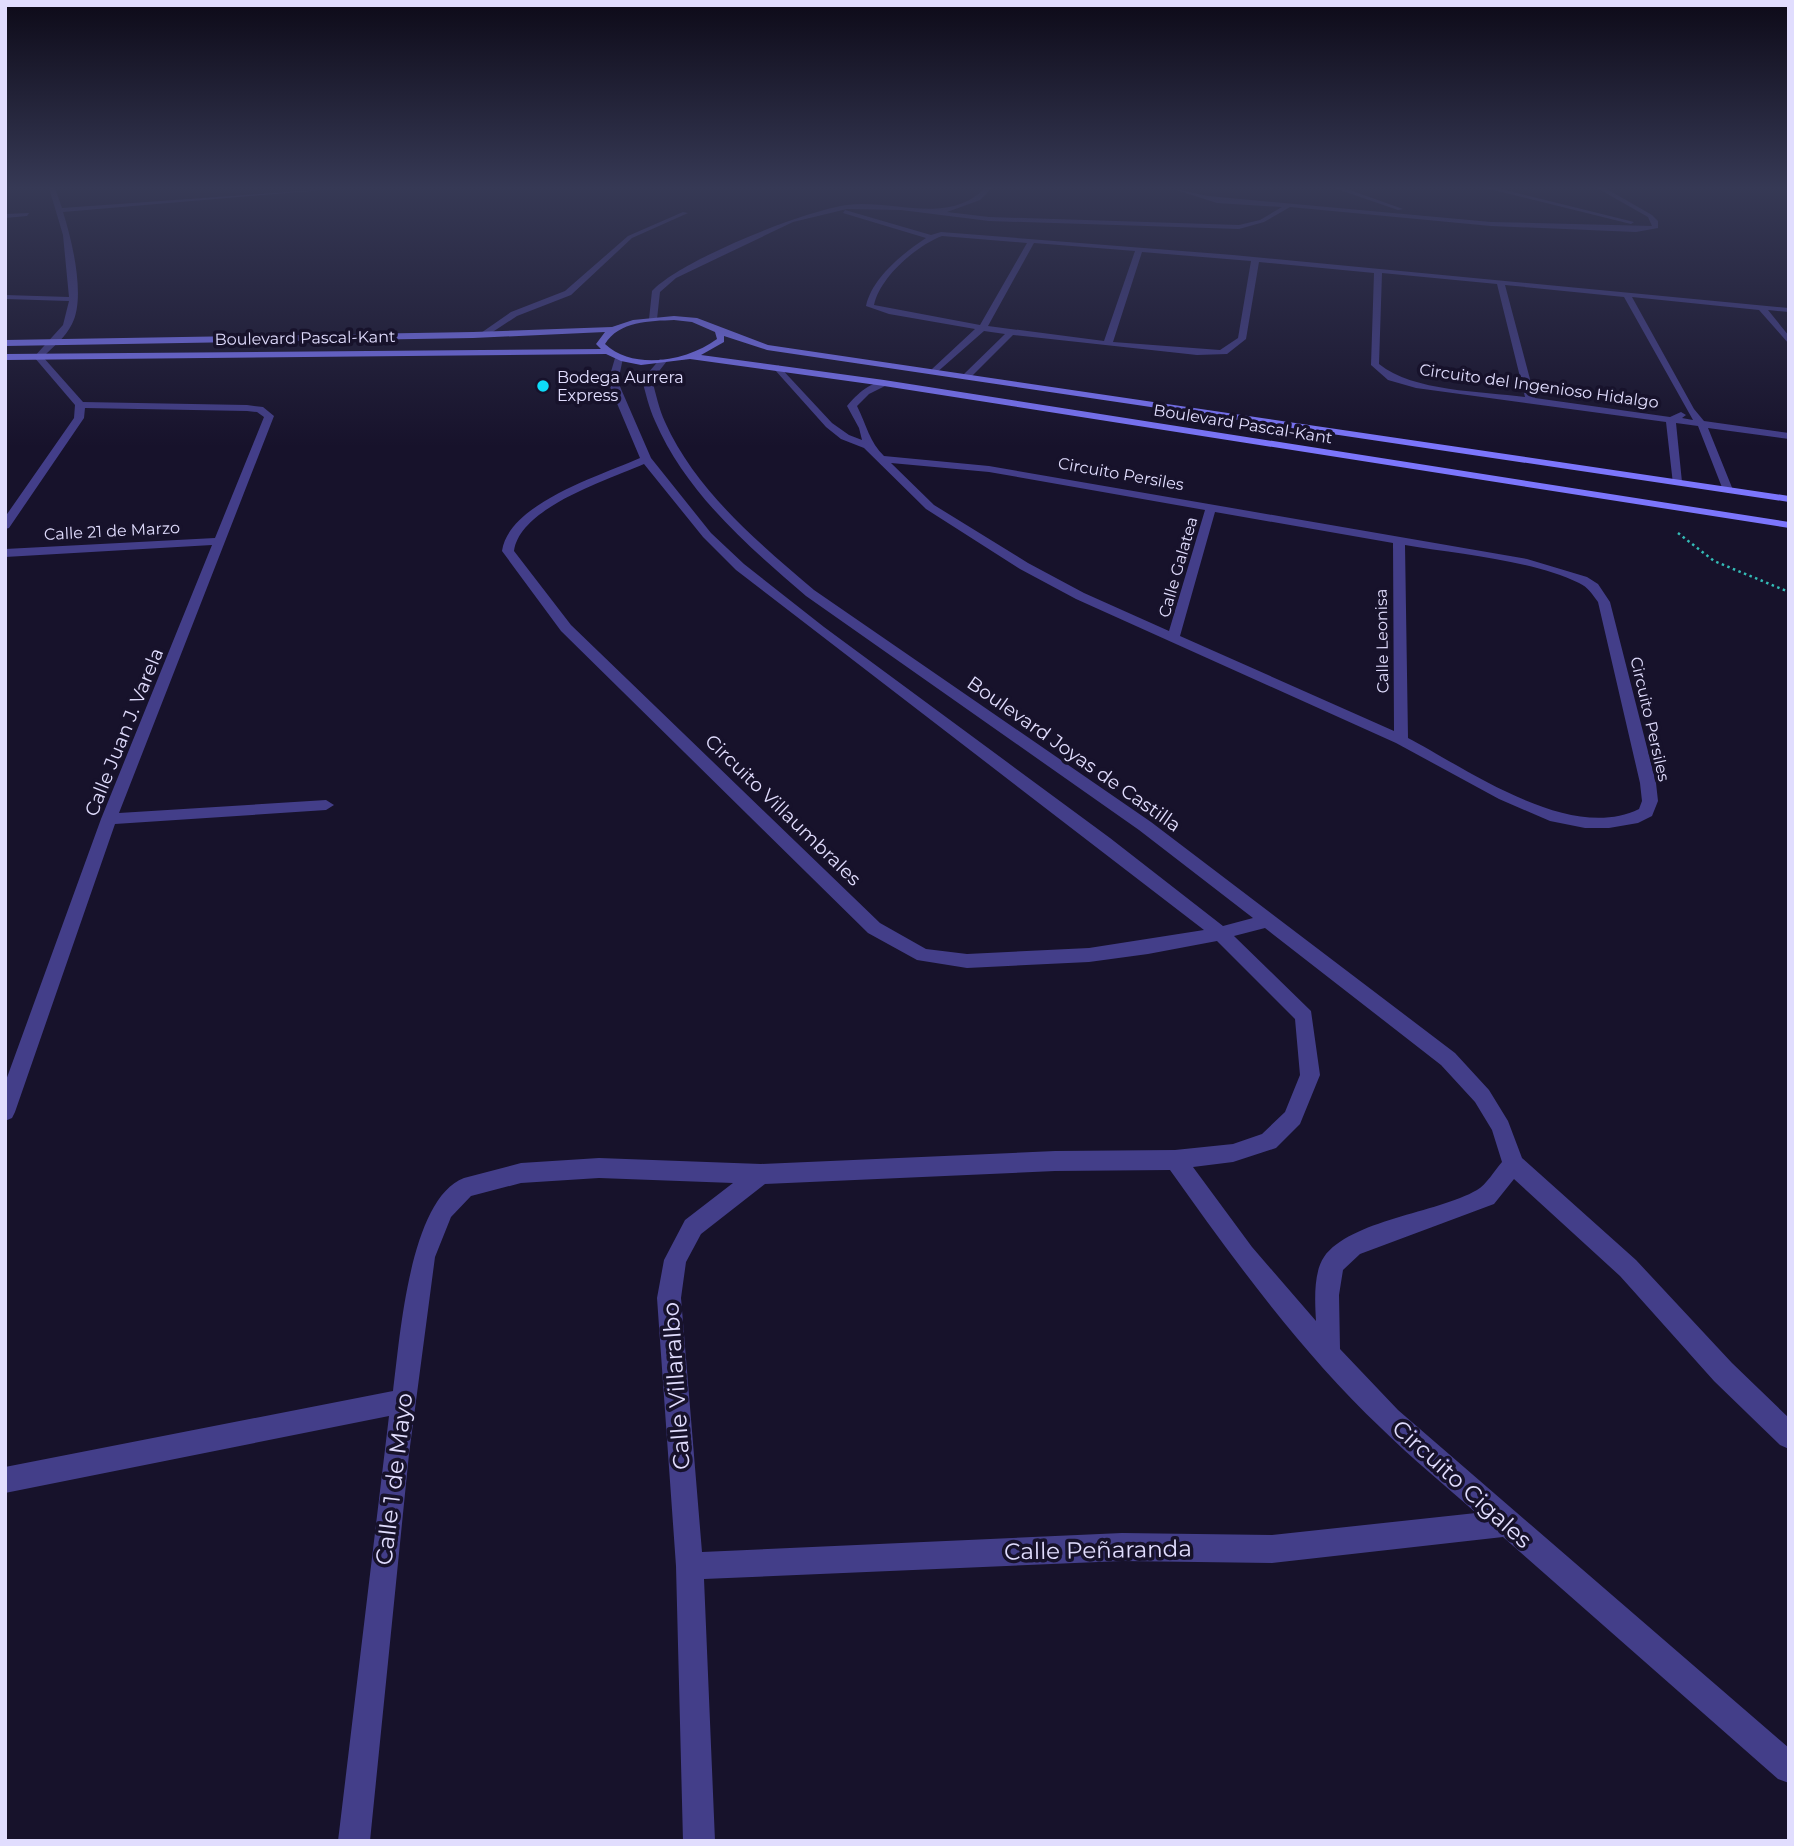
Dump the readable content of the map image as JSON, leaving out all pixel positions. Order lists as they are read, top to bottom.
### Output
{
  "streets": {
    "street": [
      "Boulevard Pascal-Kant",
      "Circuito del Ingenioso Hidalgo",
      "Circuito Persiles",
      "Calle 21 de Marzo",
      "Calle Galatea",
      "Calle Leonisa",
      "Calle Juan J. Varela",
      "Boulevard Joyas de Castilla",
      "Circuito Villaumbrales",
      "Calle Villaralbo",
      "Calle 1 de Mayo",
      "Circuito Cigales",
      "Calle Peñaranda"
    ]
  },
  "crossings": [
    ["Boulevard Pascal-Kant", "Circuito Persiles"],
    ["Boulevard Pascal-Kant", "Boulevard Joyas de Castilla"],
    ["Circuito Persiles", "Calle Galatea"],
    ["Circuito Persiles", "Calle Leonisa"],
    ["Calle 21 de Marzo", "Calle Juan J. Varela"],
    ["Boulevard Joyas de Castilla", "Circuito Villaumbrales"],
    ["Calle Villaralbo", "Calle 1 de Mayo"],
    ["Calle Villaralbo", "Calle Peñaranda"],
    ["Circuito Cigales", "Calle Peñaranda"]
  ],
  "places": ["Bodega Aurrera Express"]
}
